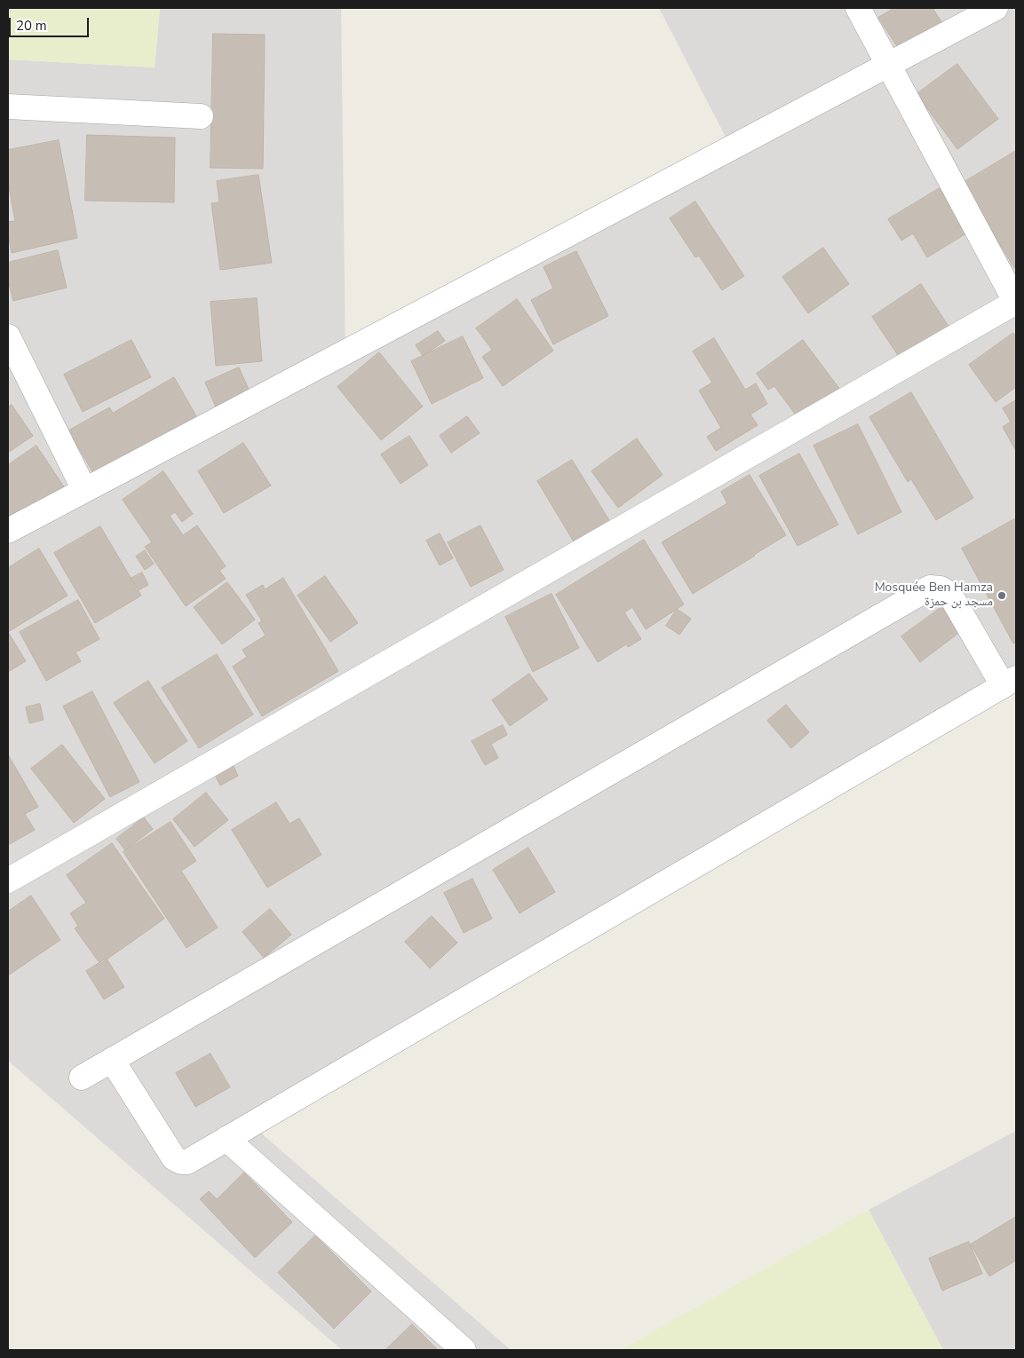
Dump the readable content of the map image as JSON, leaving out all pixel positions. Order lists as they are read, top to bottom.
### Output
{
  "places": ["Mosquée Ben Hamza مسجد بن حمزة"],
  "scale_bar": "20 m"
}
